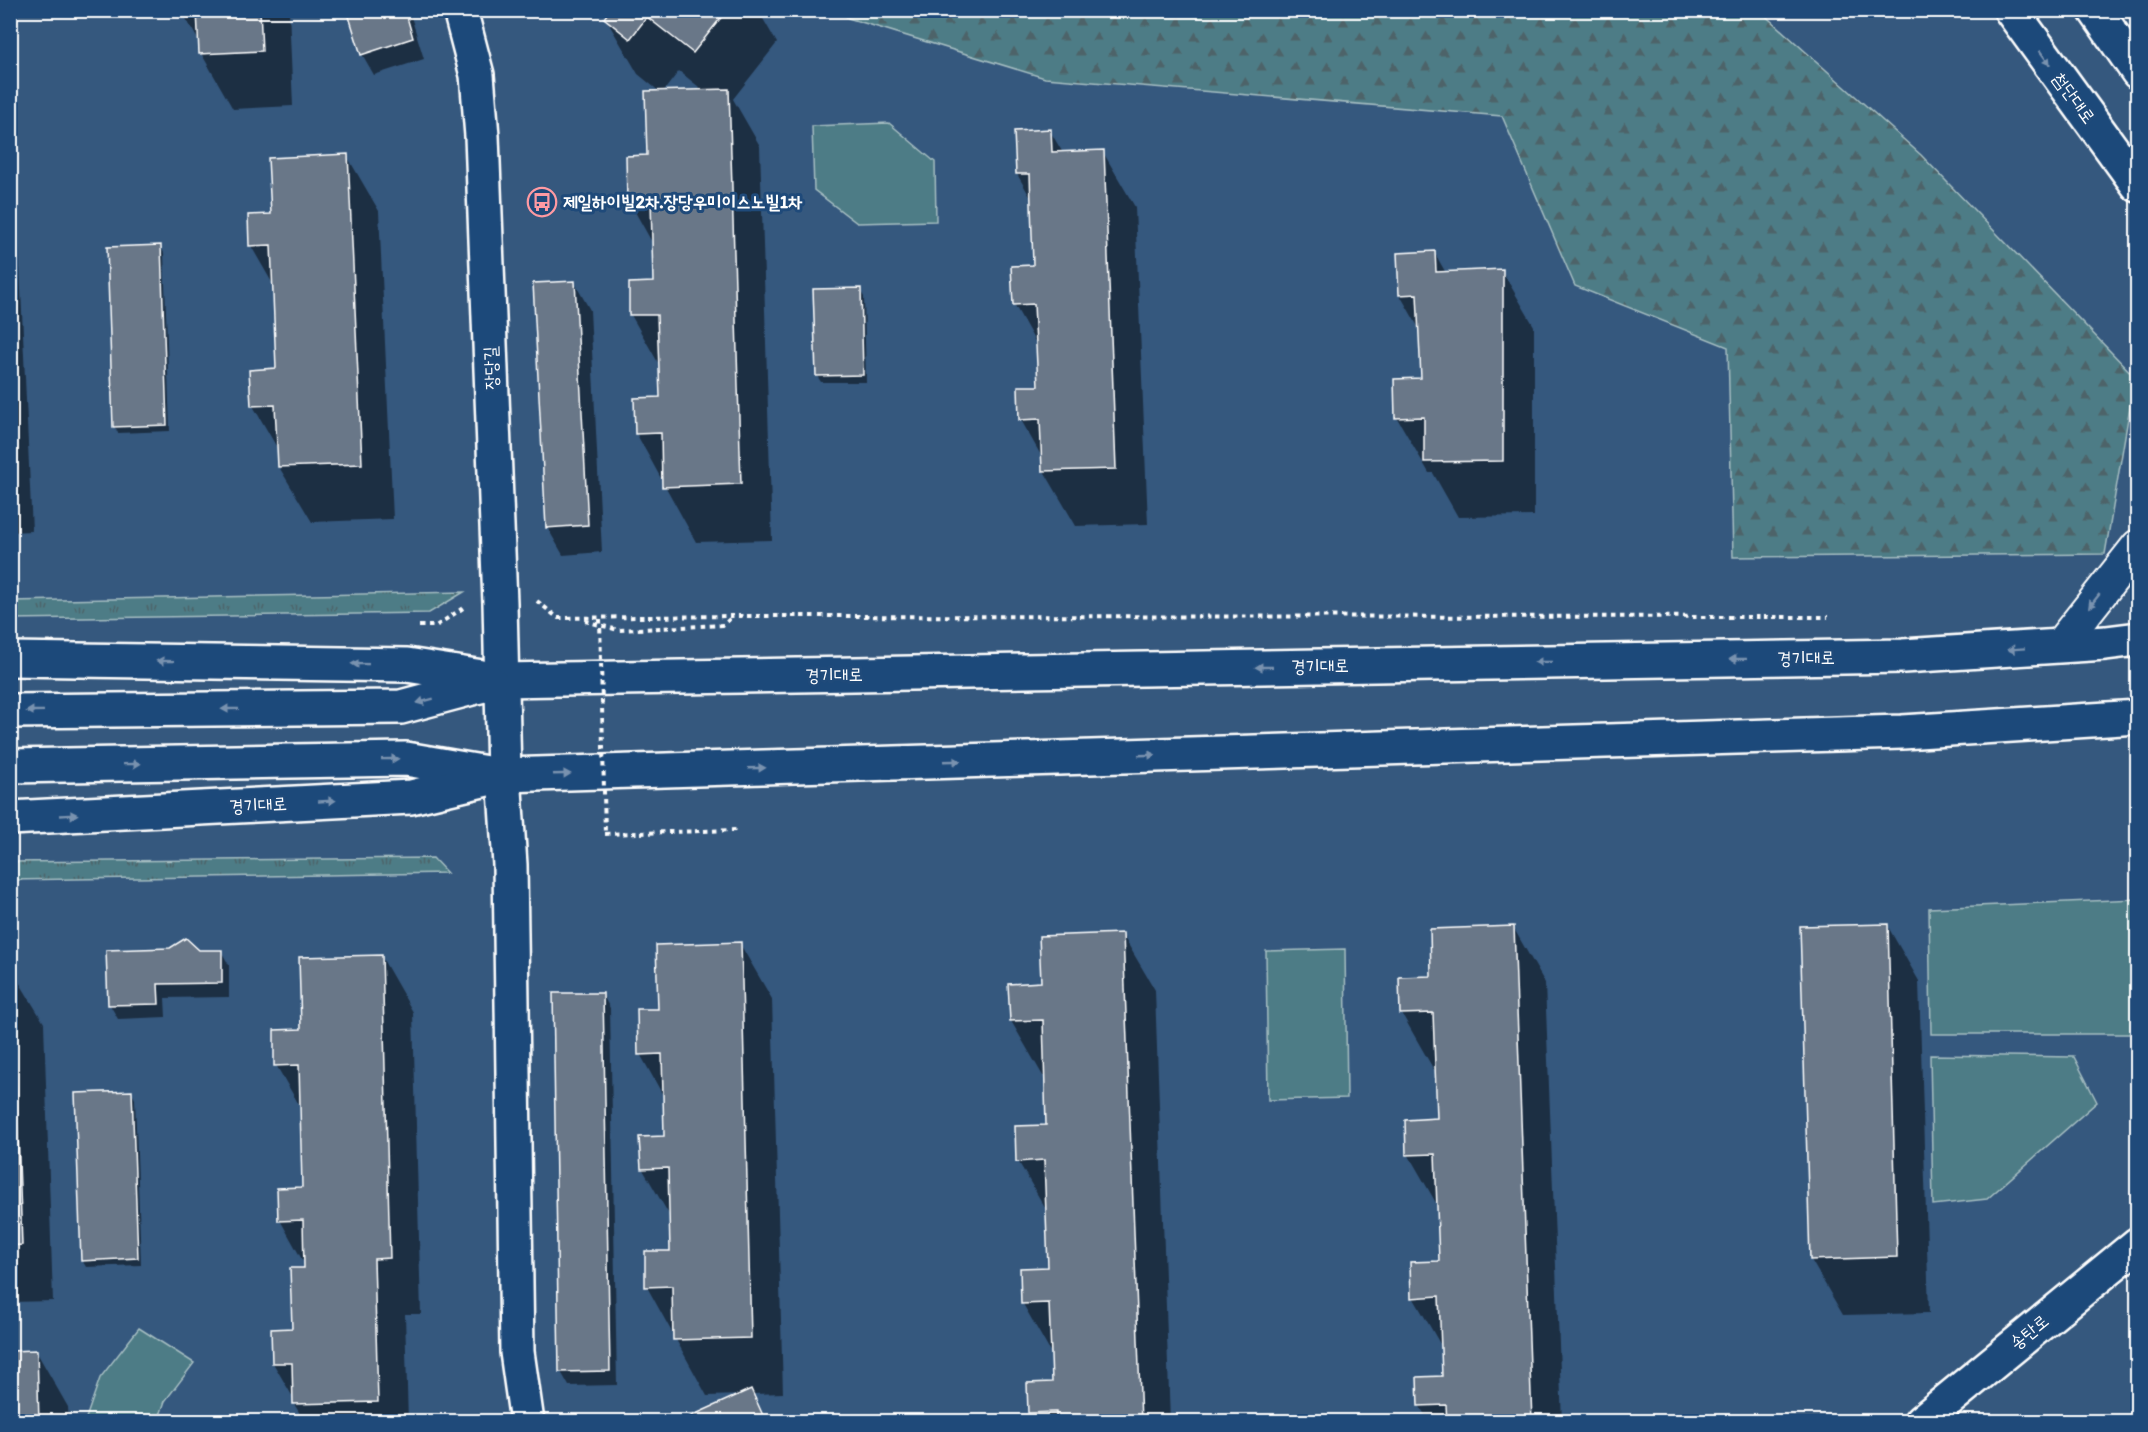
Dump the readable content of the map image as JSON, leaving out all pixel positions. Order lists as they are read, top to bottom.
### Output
{
  "streets": {
    "main road": [
      "첨단대로",
      "장당길",
      "경기대로",
      "송탄로"
    ]
  },
  "crossings": [
    ["장당길", "경기대로"]
  ],
  "places": {
    "bus stop": ["제일하이빌2차.장당우미이스노빌1차"]
  }
}
